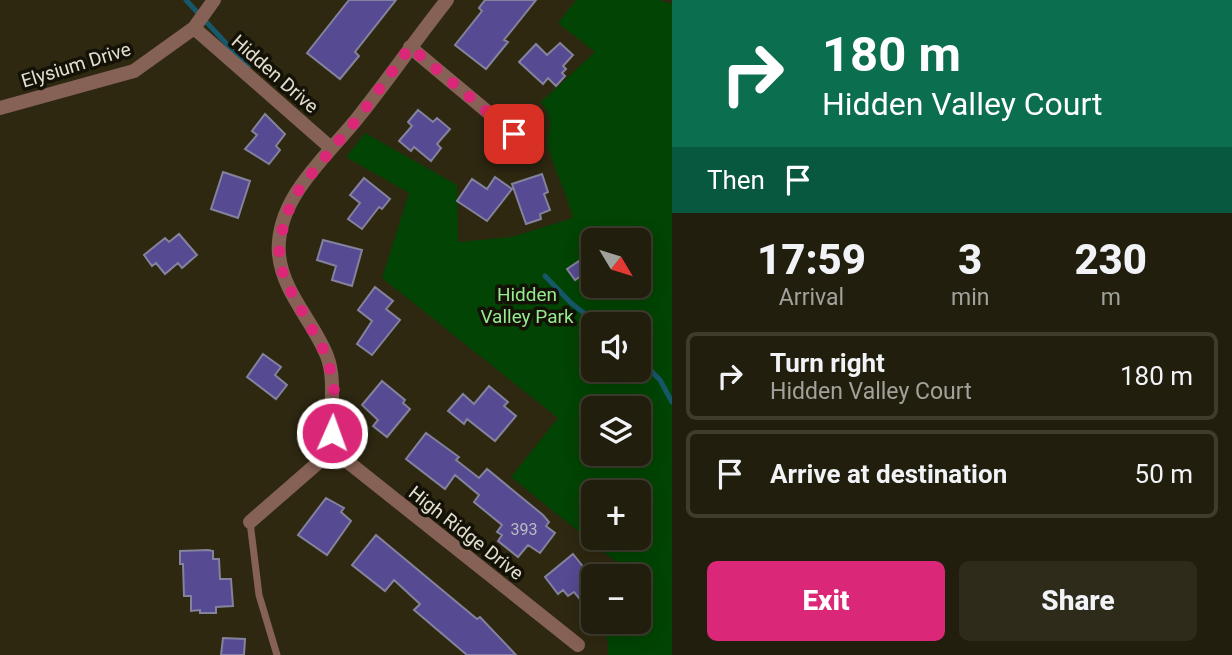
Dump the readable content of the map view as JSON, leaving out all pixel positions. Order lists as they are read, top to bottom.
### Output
{
  "streets": {
    "street": ["Elysium Drive", "Hidden Drive", "High Ridge Drive"]
  },
  "crossings": [
    ["Elysium Drive", "Hidden Drive"]
  ],
  "parks": ["Hidden Valley Park"],
  "house_numbers": ["393"],
  "north": "bottom right",
  "page": {
    "turn": ["180 m", "Hidden Valley Court"],
    "then": "Then",
    "eta": [
      "17:59",
      "Arrival",
      "3",
      "min",
      "230",
      "m"
    ],
    "map_buttons": ["+", "−"],
    "list": [
      {
        "name": "Turn right",
        "note": "Hidden Valley Court",
        "value": "180 m"
      },
      {
        "name": "Arrive at destination",
        "value": "50 m"
      }
    ],
    "buttons": ["Exit", "Share"]
  }
}
